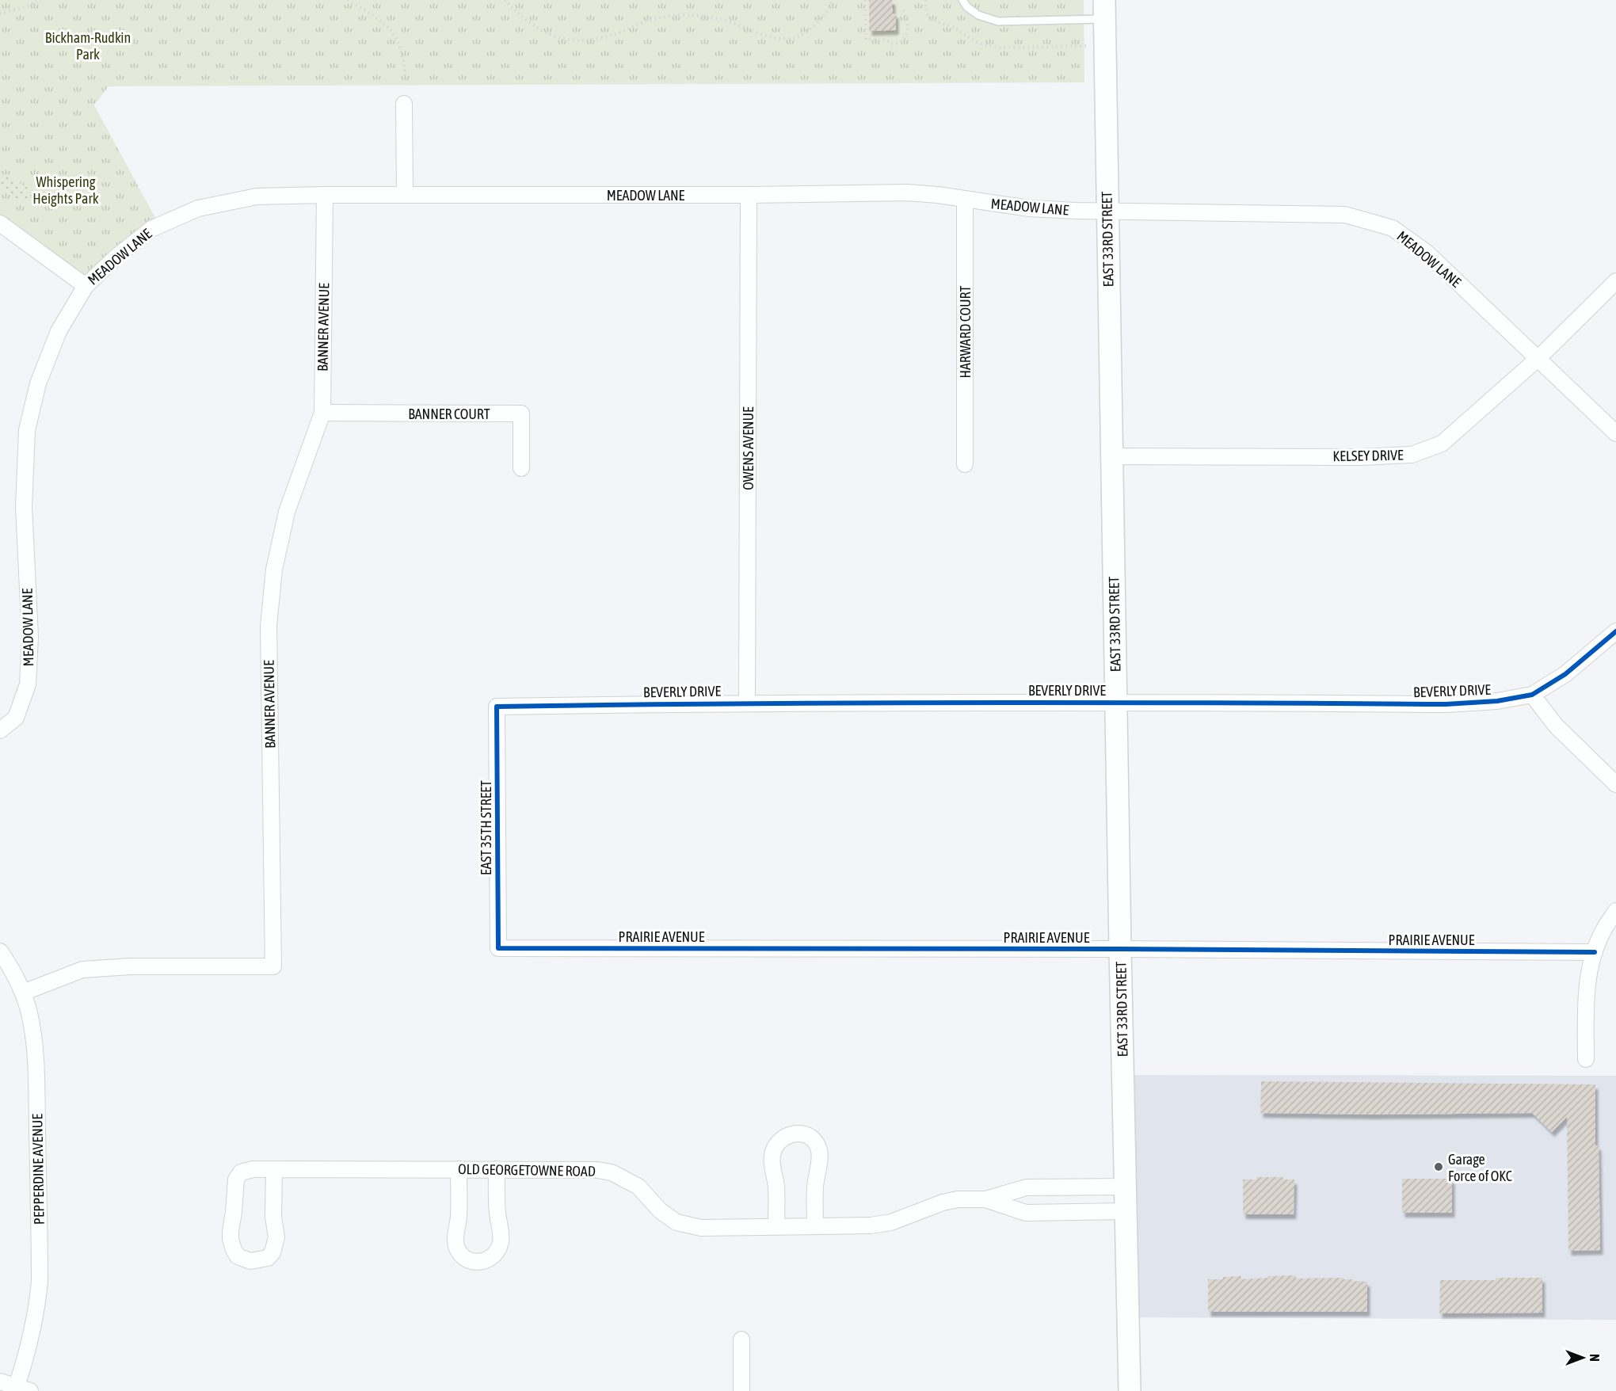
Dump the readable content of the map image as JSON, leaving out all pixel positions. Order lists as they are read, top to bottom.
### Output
{
  "streets": {
    "street": [
      "MEADOW LANE",
      "EAST 33RD STREET",
      "BANNER AVENUE",
      "HARWARD COURT",
      "BANNER COURT",
      "OWENS AVENUE",
      "KELSEY DRIVE",
      "BEVERLY DRIVE",
      "EAST 35TH STREET",
      "PRAIRIE AVENUE",
      "PEPPERDINE AVENUE",
      "OLD GEORGETOWNE ROAD"
    ]
  },
  "crossings": [
    ["MEADOW LANE", "EAST 33RD STREET"],
    ["MEADOW LANE", "BANNER AVENUE"],
    ["MEADOW LANE", "HARWARD COURT"],
    ["MEADOW LANE", "OWENS AVENUE"],
    ["MEADOW LANE", "KELSEY DRIVE"],
    ["EAST 33RD STREET", "KELSEY DRIVE"],
    ["EAST 33RD STREET", "BEVERLY DRIVE"],
    ["EAST 33RD STREET", "PRAIRIE AVENUE"],
    ["EAST 33RD STREET", "OLD GEORGETOWNE ROAD"],
    ["BANNER AVENUE", "BANNER COURT"],
    ["BANNER AVENUE", "PEPPERDINE AVENUE"],
    ["OWENS AVENUE", "BEVERLY DRIVE"],
    ["BEVERLY DRIVE", "EAST 35TH STREET"],
    ["EAST 35TH STREET", "PRAIRIE AVENUE"]
  ],
  "parks": ["Bickham-Rudkin Park", "Whispering Heights Park"],
  "places": ["Garage Force of OKC"],
  "north": "right"
}
